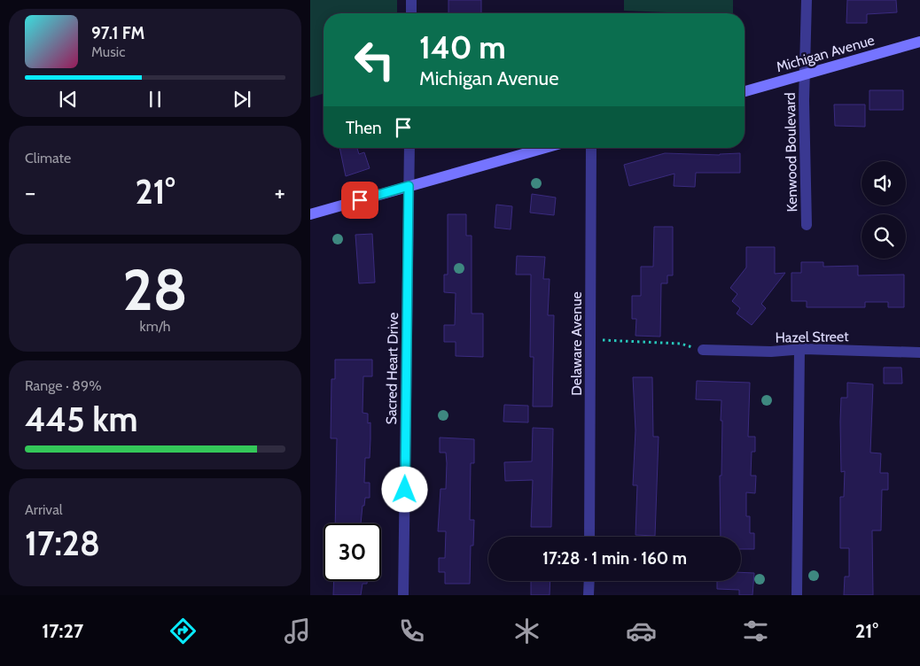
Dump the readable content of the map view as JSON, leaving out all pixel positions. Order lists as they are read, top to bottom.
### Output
{
  "streets": {
    "street": [
      "Michigan Avenue",
      "Kenwood Boulevard",
      "Hazel Street",
      "Delaware Avenue",
      "Sacred Heart Drive"
    ]
  },
  "crossings": [
    ["Michigan Avenue", "Kenwood Boulevard"]
  ],
  "page": {
    "turn": ["140 m", "Michigan Avenue"],
    "song": ["97.1 FM", "Music"],
    "then": "Then",
    "tile": [
      "Climate",
      ["28", "km/h"],
      ["Range · 89%", "445 km"],
      ["Arrival", "17:28"]
    ],
    "heat": ["−", "21°", "+"],
    "limit": "30",
    "trip": "17:28 · 1 min · 160 m",
    "tabs": ["17:27", "21°"]
  }
}
